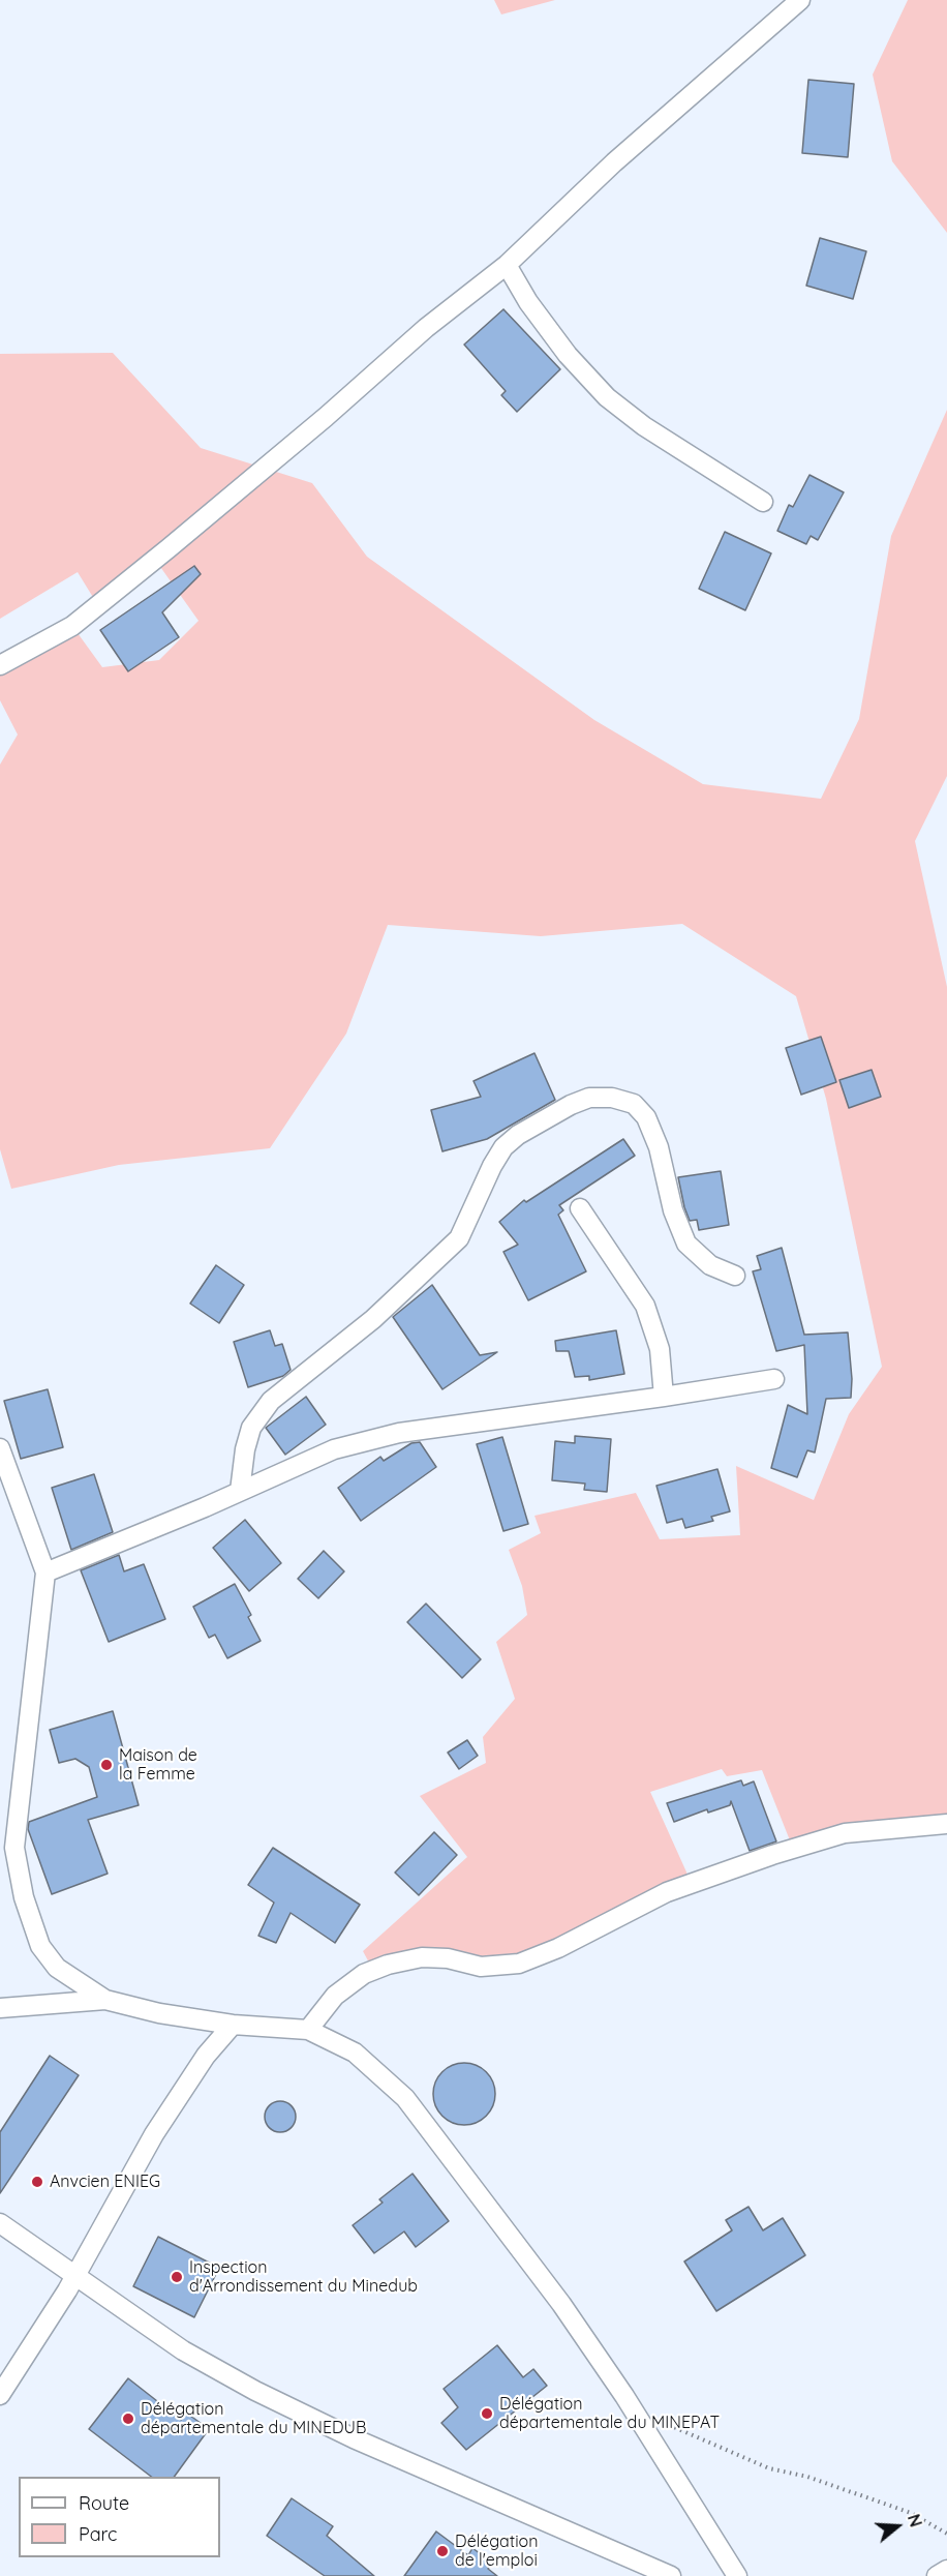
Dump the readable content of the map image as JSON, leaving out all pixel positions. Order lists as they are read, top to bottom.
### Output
{
  "places": [
    "Maison de la Femme",
    "Anvcien ENIEG",
    "Inspection d'Arrondissement du Minedub",
    "Délégation départementale du MINEPAT",
    "Délégation départementale du MINEDUB",
    "Délégation de l'emploi"
  ],
  "legend": ["Route", "Parc"],
  "north": "right"
}
